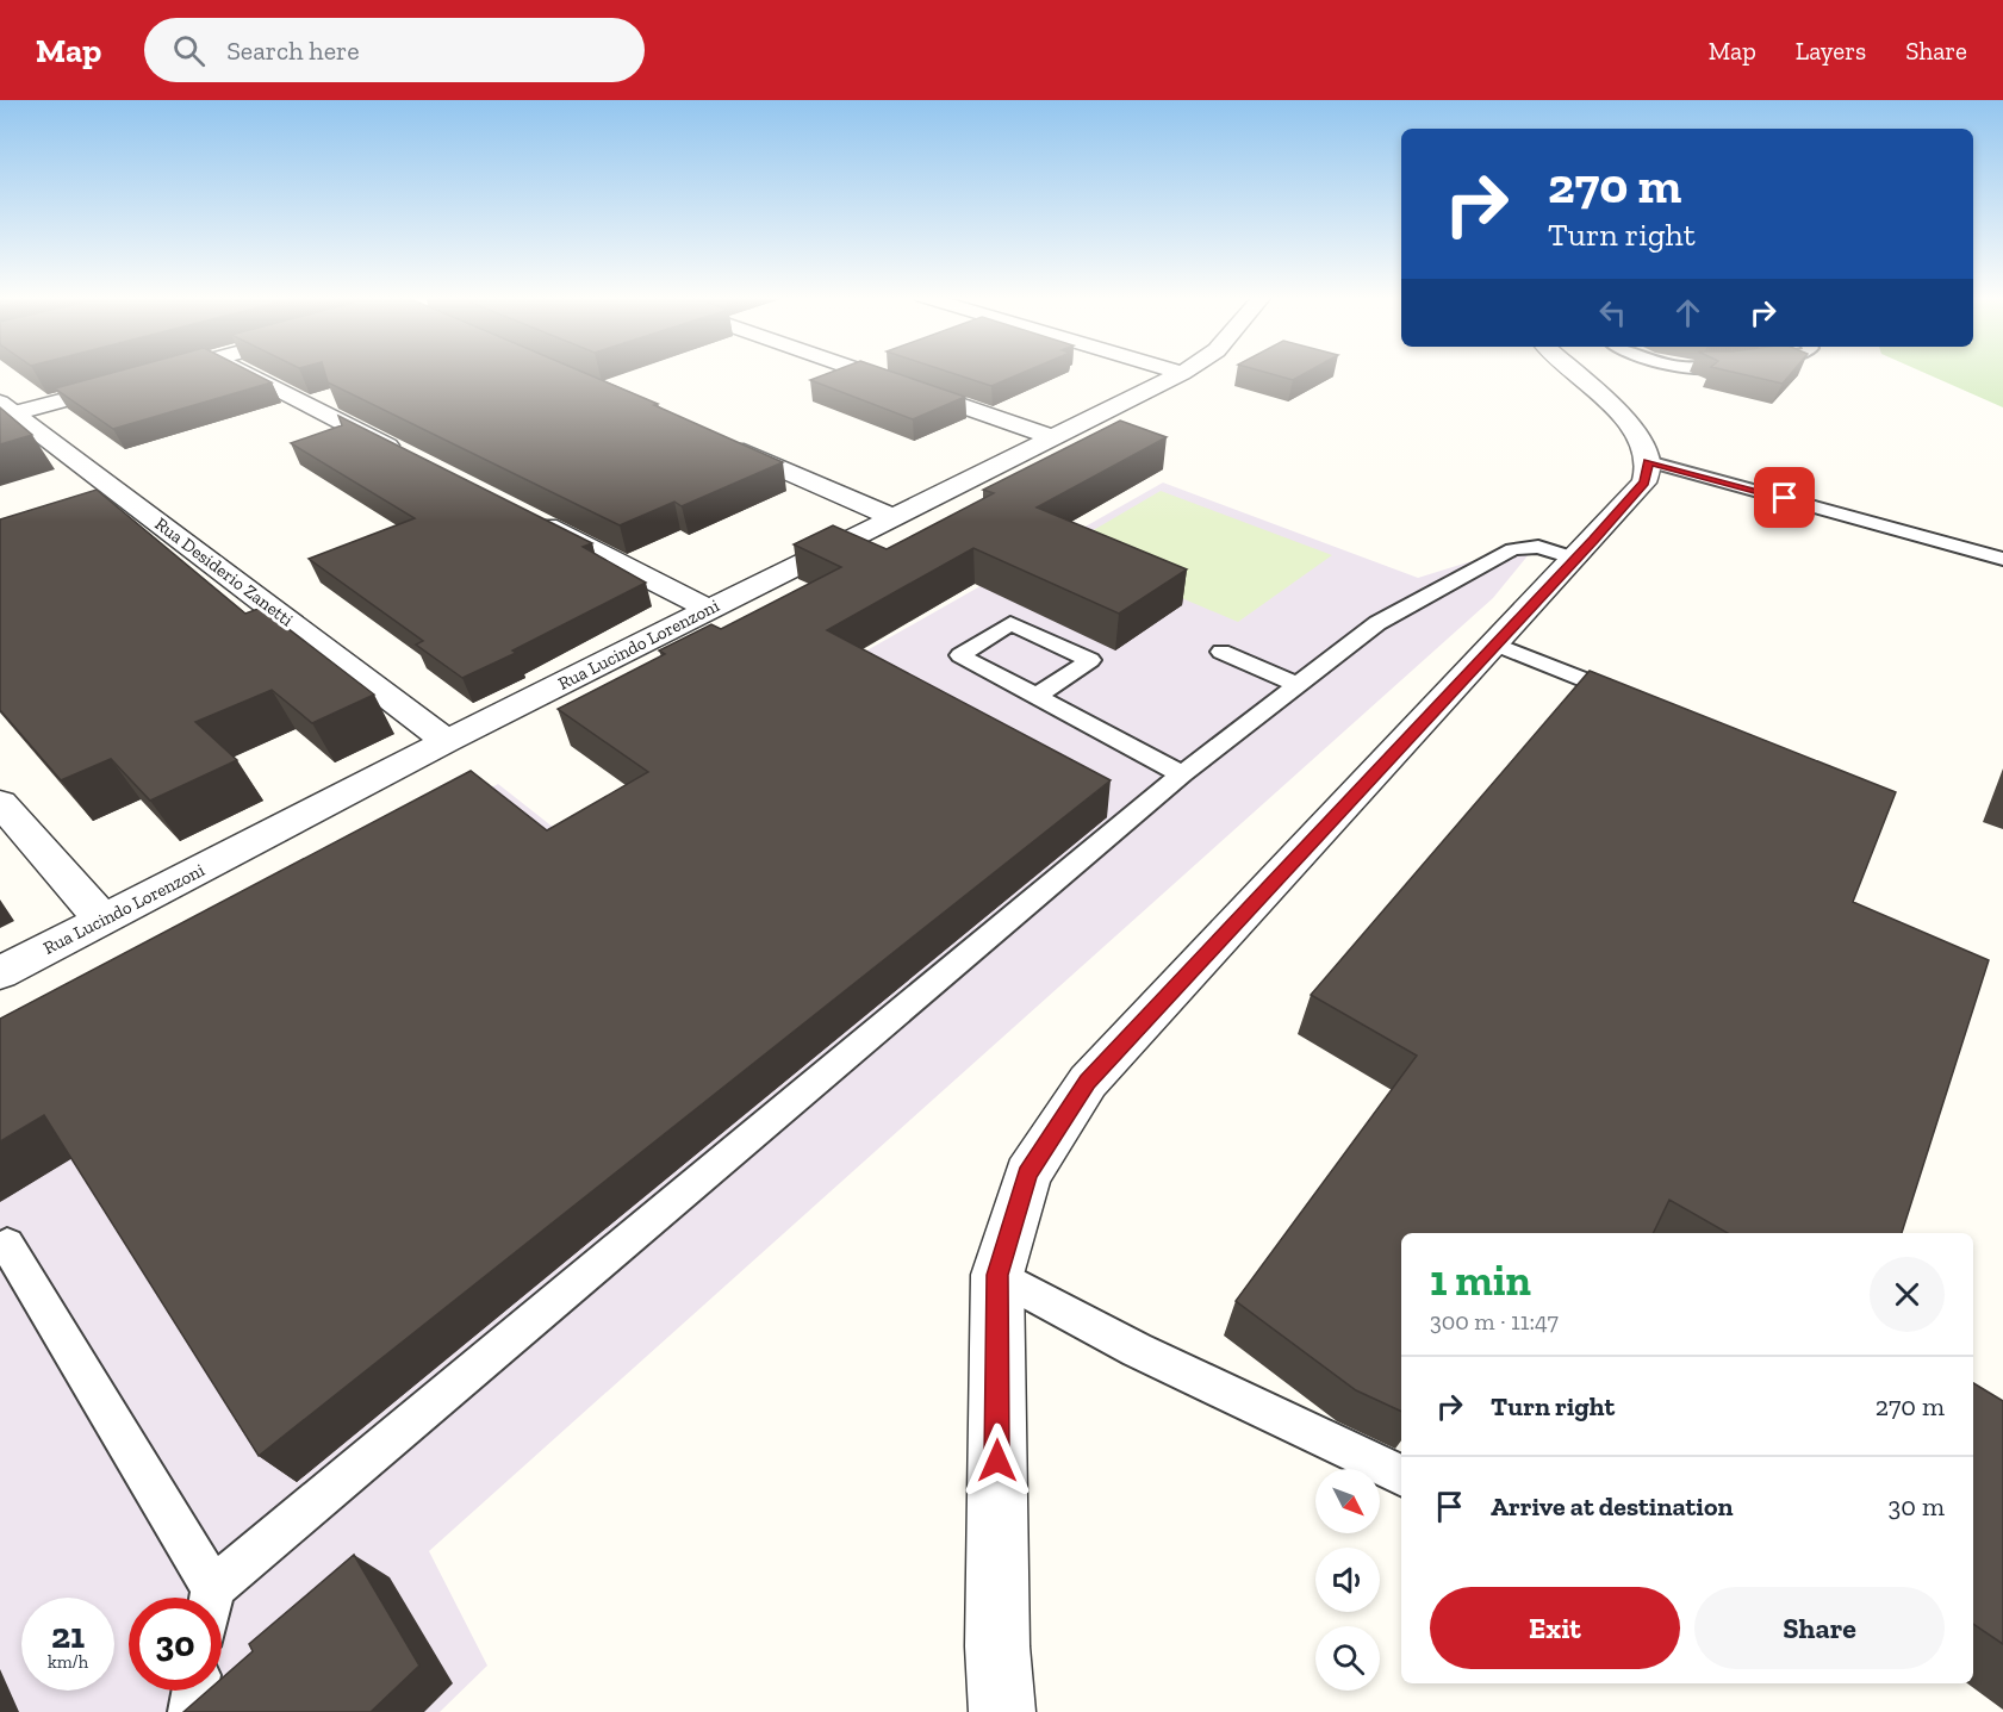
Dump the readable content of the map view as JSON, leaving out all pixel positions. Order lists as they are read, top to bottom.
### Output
{
  "streets": {
    "street": ["Rua Desiderio Zanetti", "Rua Lucindo Lorenzoni"]
  },
  "crossings": [
    ["Rua Desiderio Zanetti", "Rua Lucindo Lorenzoni"]
  ],
  "north": "bottom right",
  "page": {
    "header": "Map",
    "search": "Search here",
    "nav": ["Map", "Layers", "Share"],
    "turn": ["270 m", "Turn right"],
    "heading": ["1 min", "300 m · 11:47"],
    "list": [
      {
        "name": "Turn right",
        "value": "270 m"
      },
      {
        "name": "Arrive at destination",
        "value": "30 m"
      }
    ],
    "buttons": ["Exit", "Share"],
    "speed": "21 km/h",
    "limit": "30"
  }
}
